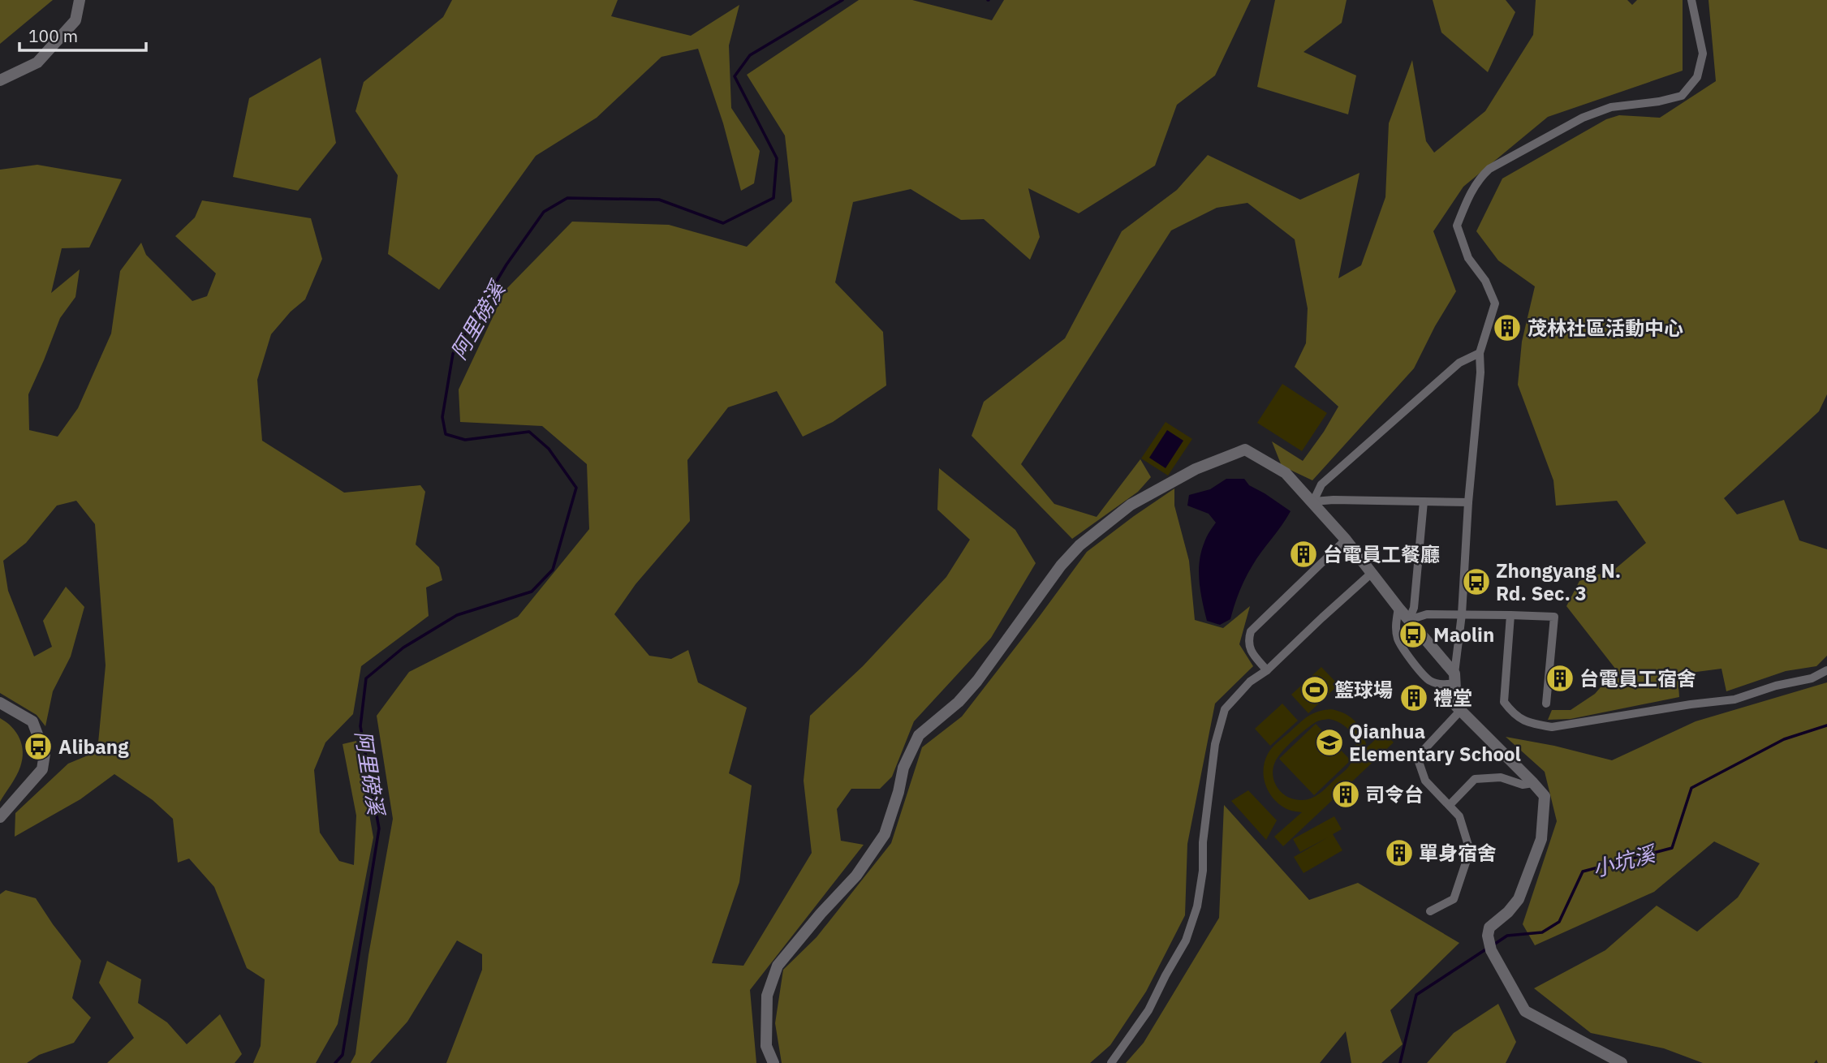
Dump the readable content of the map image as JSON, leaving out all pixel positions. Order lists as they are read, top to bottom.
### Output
{
  "water": ["阿里磅溪", "小坑溪"],
  "places": {
    "building": [
      "茂林社區活動中心",
      "台電員工餐廳",
      "台電員工宿舍",
      "禮堂",
      "司令台",
      "單身宿舍"
    ],
    "bus stop": ["Zhongyang N. Rd. Sec. 3", "Maolin", "Alibang"],
    "sports": ["籃球場"],
    "school or university": ["Qianhua Elementary School"]
  },
  "scale_bar": "100 m"
}
